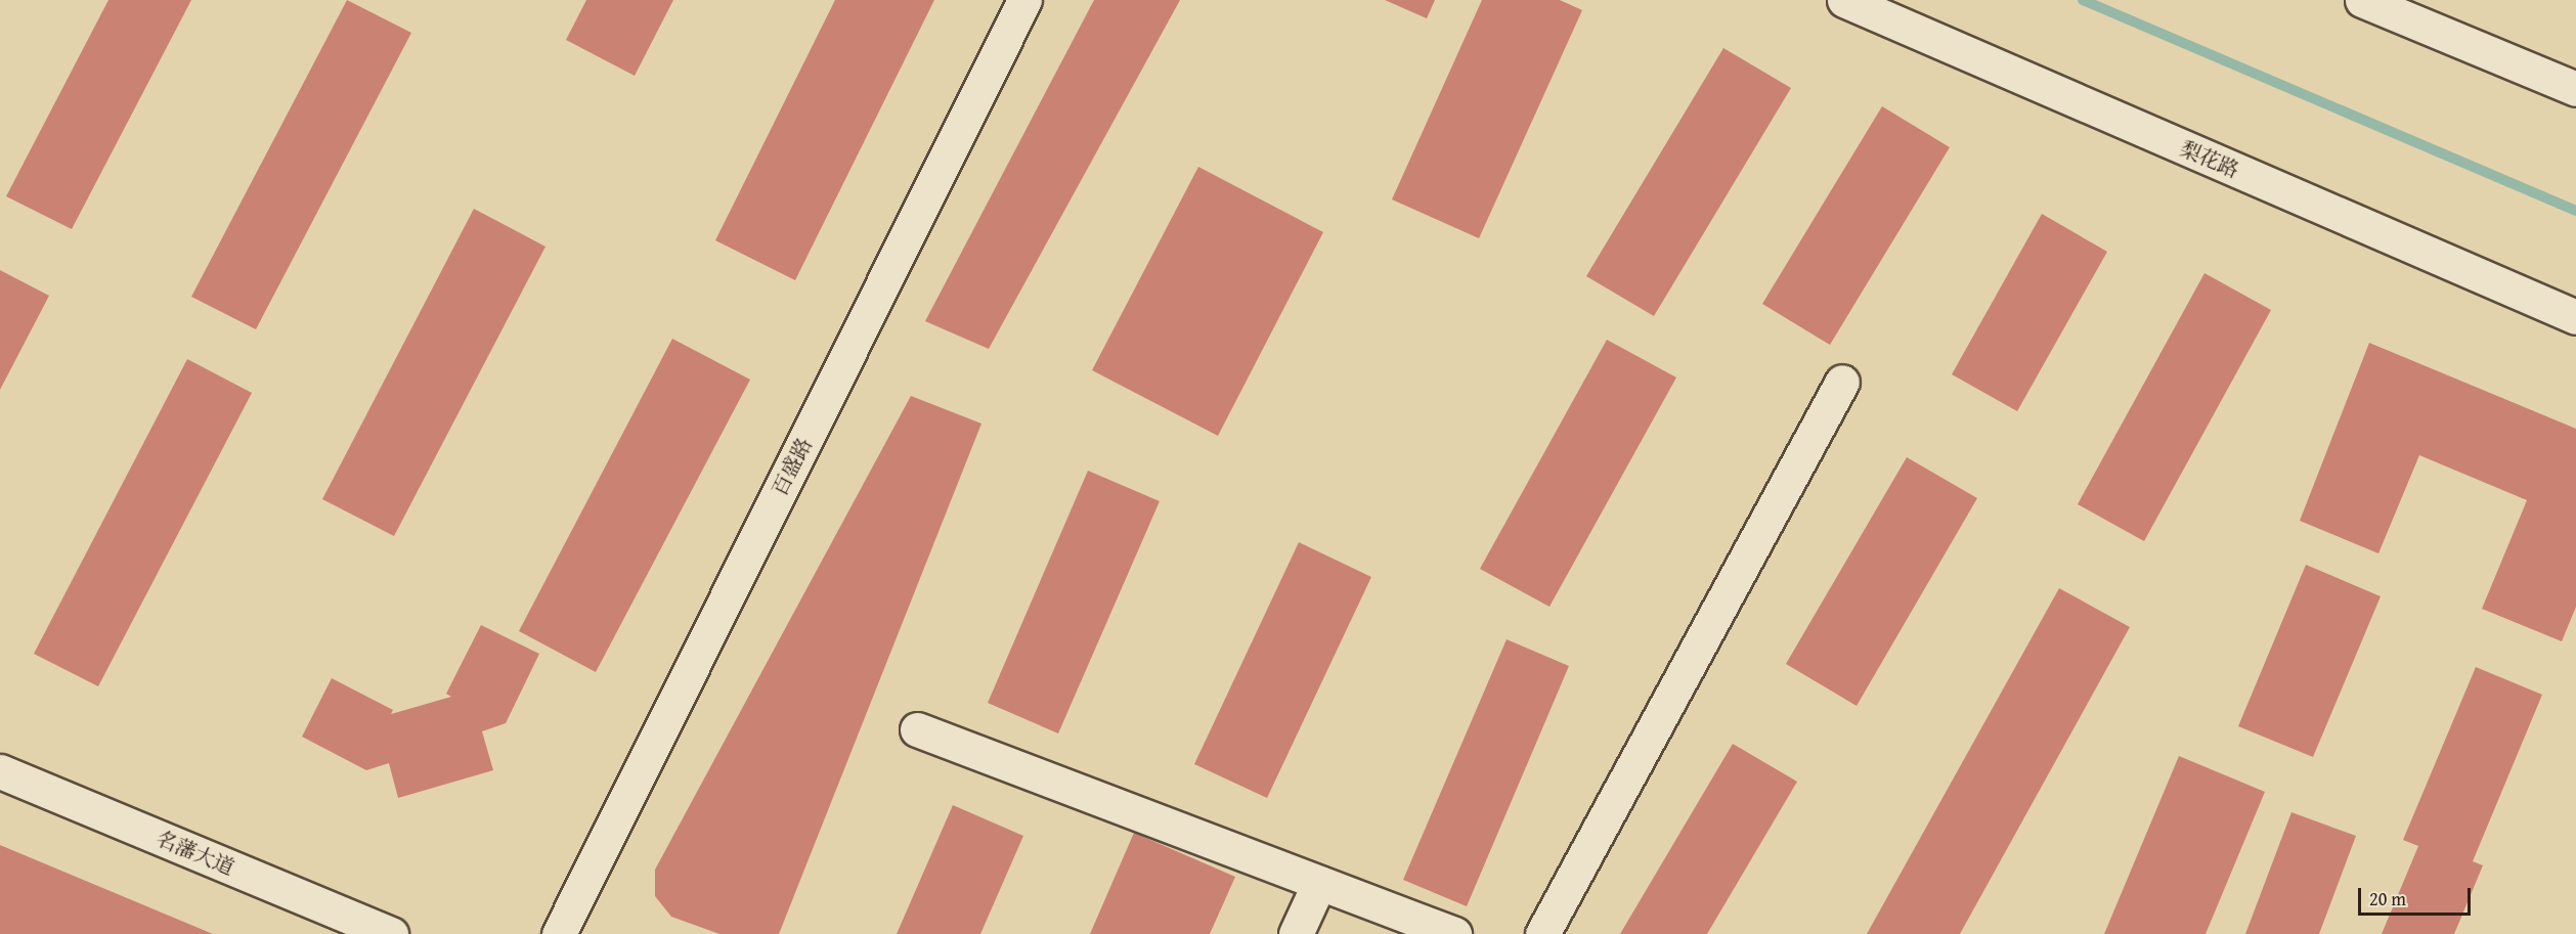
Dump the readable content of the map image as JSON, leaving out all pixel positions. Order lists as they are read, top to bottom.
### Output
{
  "streets": {
    "street": ["梨花路", "百盛路", "名藩大道"]
  },
  "scale_bar": "20 m"
}
